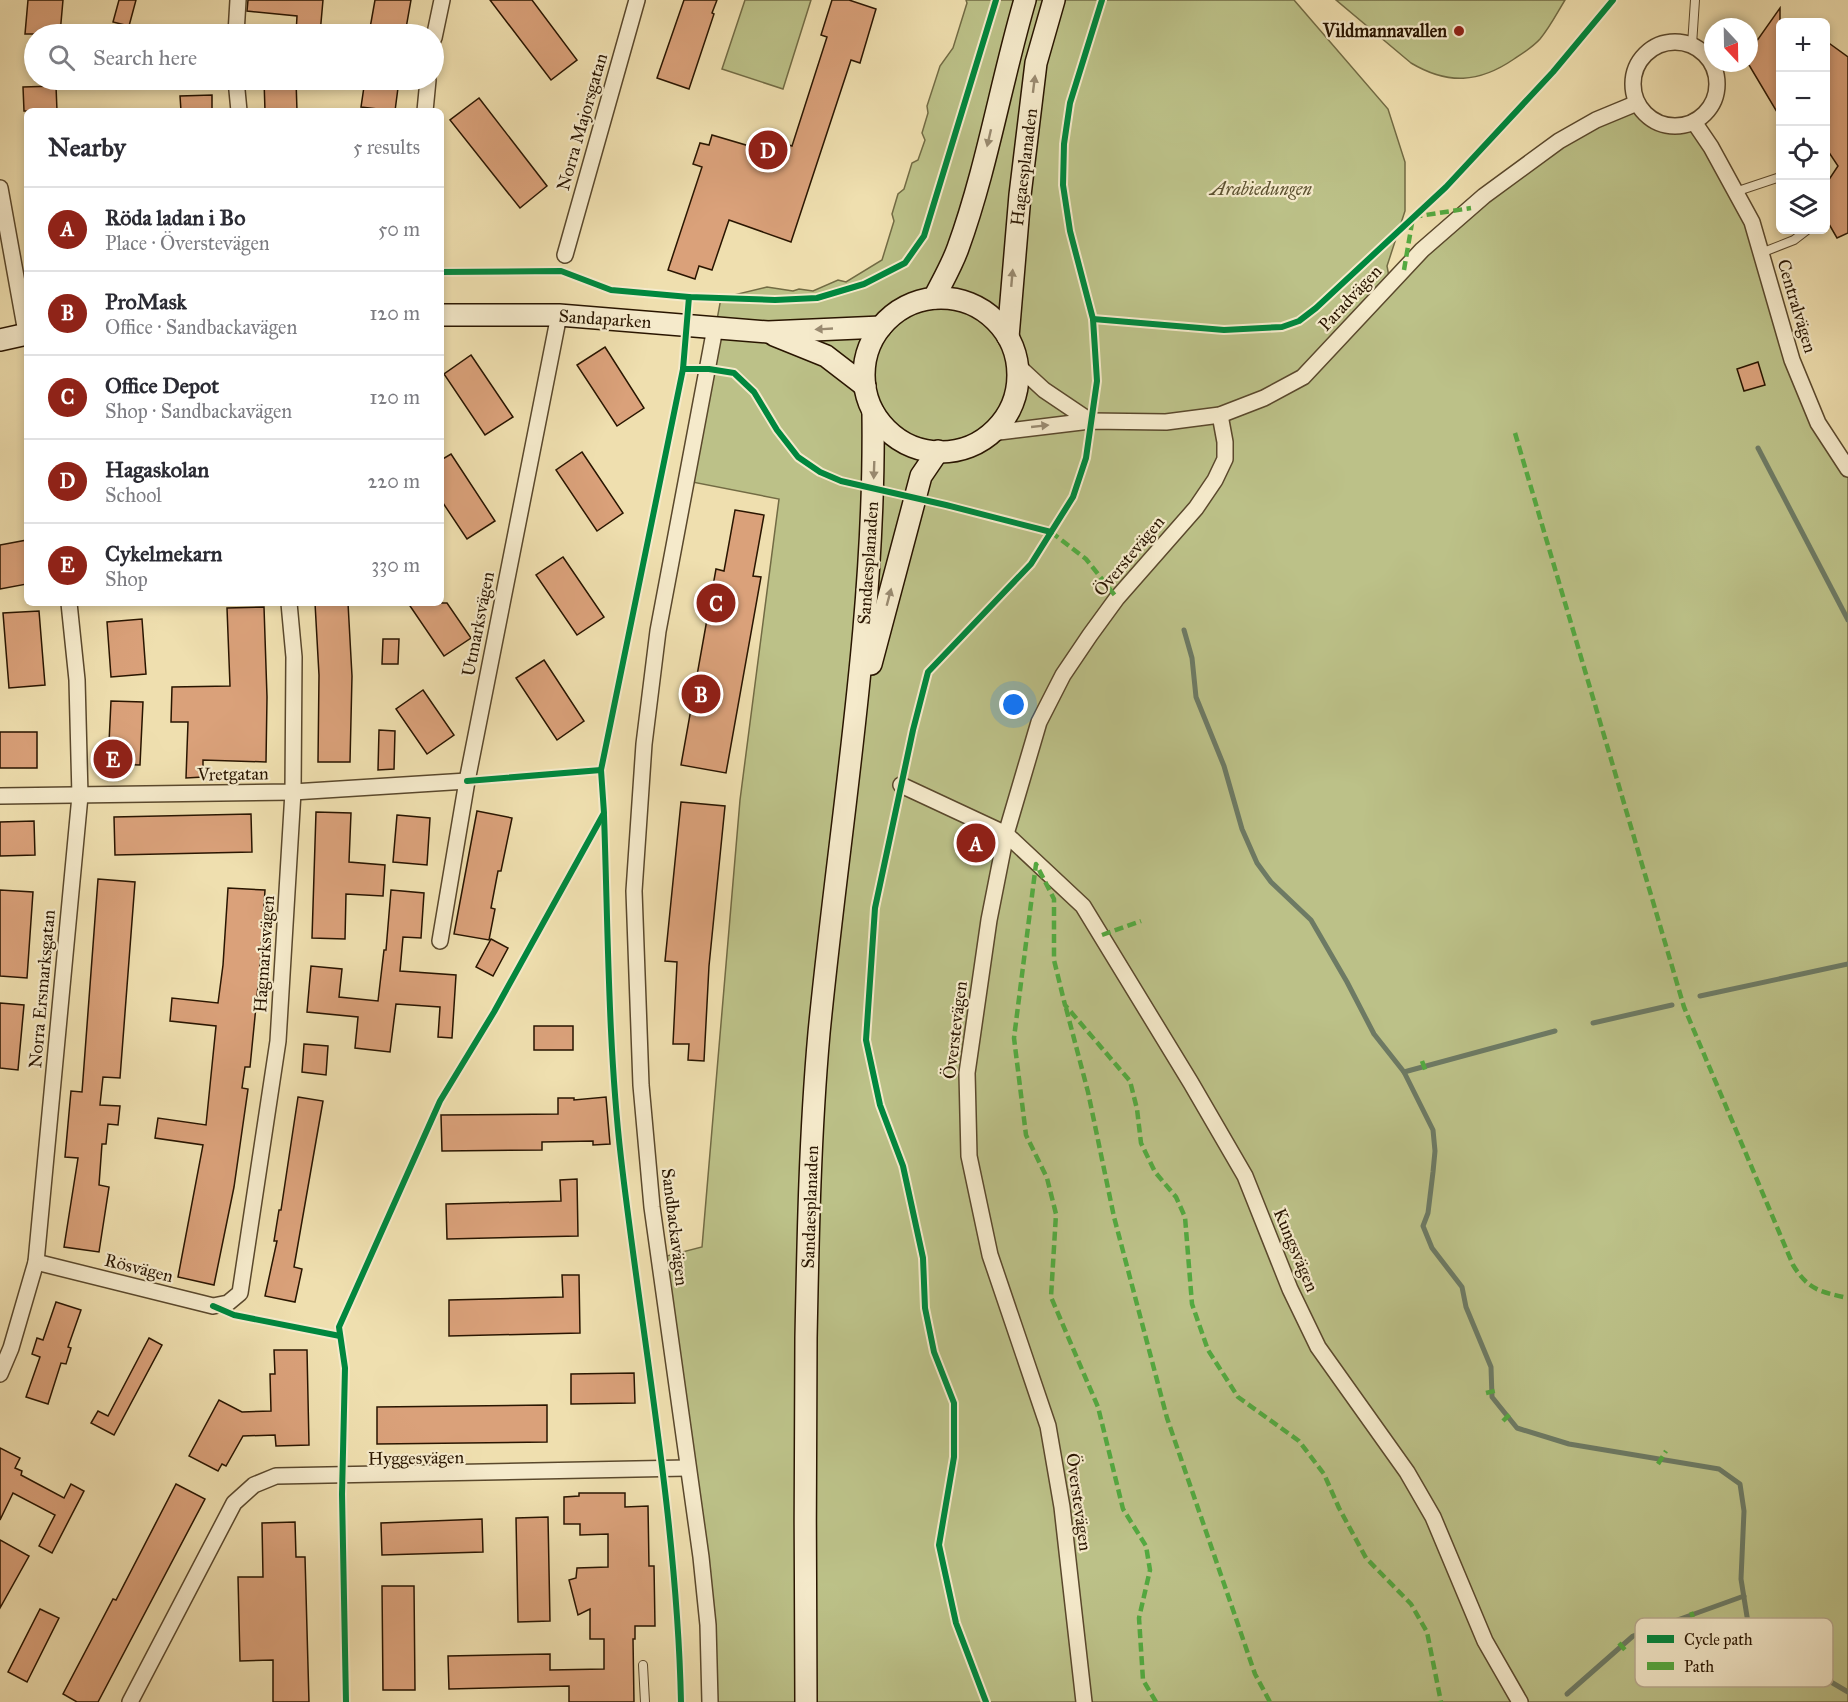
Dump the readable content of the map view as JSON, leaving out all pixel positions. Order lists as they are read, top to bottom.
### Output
{
  "streets": {
    "main road": ["Hagaesplanaden", "Sandaparken", "Sandaesplanaden"],
    "street": [
      "Norra Majorsgatan",
      "Paradvägen",
      "Centralvägen",
      "Överstevägen",
      "Utmarksvägen",
      "Vretgatan",
      "Hagmarksvägen",
      "Norra Ersmarksgatan",
      "Sandbackavägen",
      "Kungsvägen",
      "Rösvägen",
      "Hyggesvägen"
    ]
  },
  "crossings": [
    ["Hagaesplanaden", "Paradvägen"],
    ["Hagaesplanaden", "Sandaparken"],
    ["Hagaesplanaden", "Sandaesplanaden"],
    ["Paradvägen", "Centralvägen"],
    ["Paradvägen", "Sandaparken"],
    ["Paradvägen", "Överstevägen"],
    ["Paradvägen", "Sandaesplanaden"],
    ["Sandaparken", "Sandaesplanaden"],
    ["Sandaparken", "Utmarksvägen"],
    ["Sandaparken", "Sandbackavägen"],
    ["Överstevägen", "Kungsvägen"],
    ["Utmarksvägen", "Vretgatan"],
    ["Vretgatan", "Hagmarksvägen"],
    ["Vretgatan", "Norra Ersmarksgatan"],
    ["Hagmarksvägen", "Rösvägen"],
    ["Norra Ersmarksgatan", "Rösvägen"],
    ["Sandbackavägen", "Hyggesvägen"]
  ],
  "parks": ["Arabiedungen"],
  "places": ["Vildmannavallen"],
  "legend": ["Cycle path", "Path"],
  "north": "bottom",
  "page": {
    "map_buttons": ["+", "−"],
    "search": "Search here",
    "heading": ["Nearby", "5 results"],
    "pins": [
      "D",
      "C",
      "B",
      "E",
      "A"
    ],
    "list": [
      {
        "mark": "A",
        "name": "Röda ladan i Bo",
        "note": "Place · Överstevägen",
        "value": "50 m"
      },
      {
        "mark": "B",
        "name": "ProMask",
        "note": "Office · Sandbackavägen",
        "value": "120 m"
      },
      {
        "mark": "C",
        "name": "Office Depot",
        "note": "Shop · Sandbackavägen",
        "value": "120 m"
      },
      {
        "mark": "D",
        "name": "Hagaskolan",
        "note": "School",
        "value": "220 m"
      },
      {
        "mark": "E",
        "name": "Cykelmekarn",
        "note": "Shop",
        "value": "330 m"
      }
    ]
  }
}
